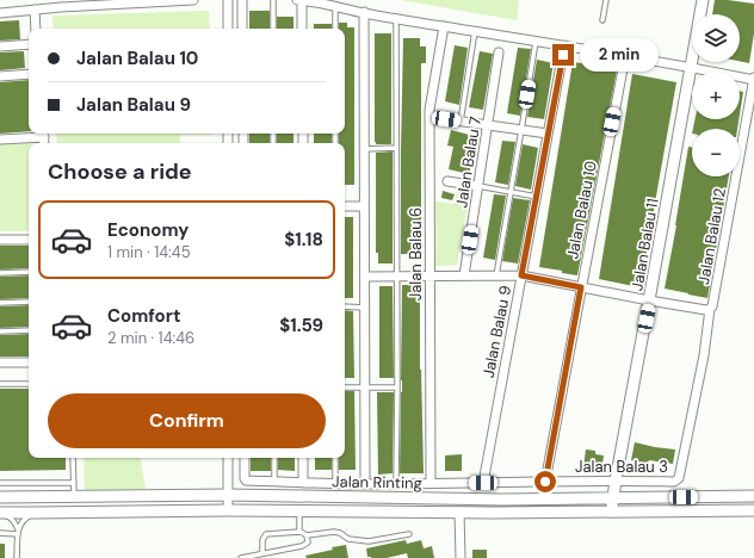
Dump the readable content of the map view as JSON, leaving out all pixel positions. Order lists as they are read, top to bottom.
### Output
{
  "streets": {
    "main road": ["Jalan Balau 11", "Jalan Rinting"],
    "street": [
      "Jalan Balau 7",
      "Jalan Balau 10",
      "Jalan Balau 12",
      "Jalan Balau 6",
      "Jalan Balau 9",
      "Jalan Balau 3"
    ]
  },
  "crossings": [
    ["Jalan Balau 10", "Jalan Balau 3"],
    ["Jalan Balau 12", "Jalan Balau 3"],
    ["Jalan Balau 11", "Jalan Balau 3"],
    ["Jalan Balau 11", "Jalan Rinting"],
    ["Jalan Balau 6", "Jalan Balau 3"],
    ["Jalan Balau 9", "Jalan Balau 3"]
  ],
  "page": {
    "map_buttons": ["+", "−"],
    "banner": ["Jalan Balau 10", "Jalan Balau 9"],
    "bubble": "2 min",
    "heading": "Choose a ride",
    "list": [
      {
        "name": "Economy",
        "note": "1 min · 14:45",
        "value": "$1.18"
      },
      {
        "name": "Comfort",
        "note": "2 min · 14:46",
        "value": "$1.59"
      }
    ],
    "buttons": "Confirm"
  }
}
